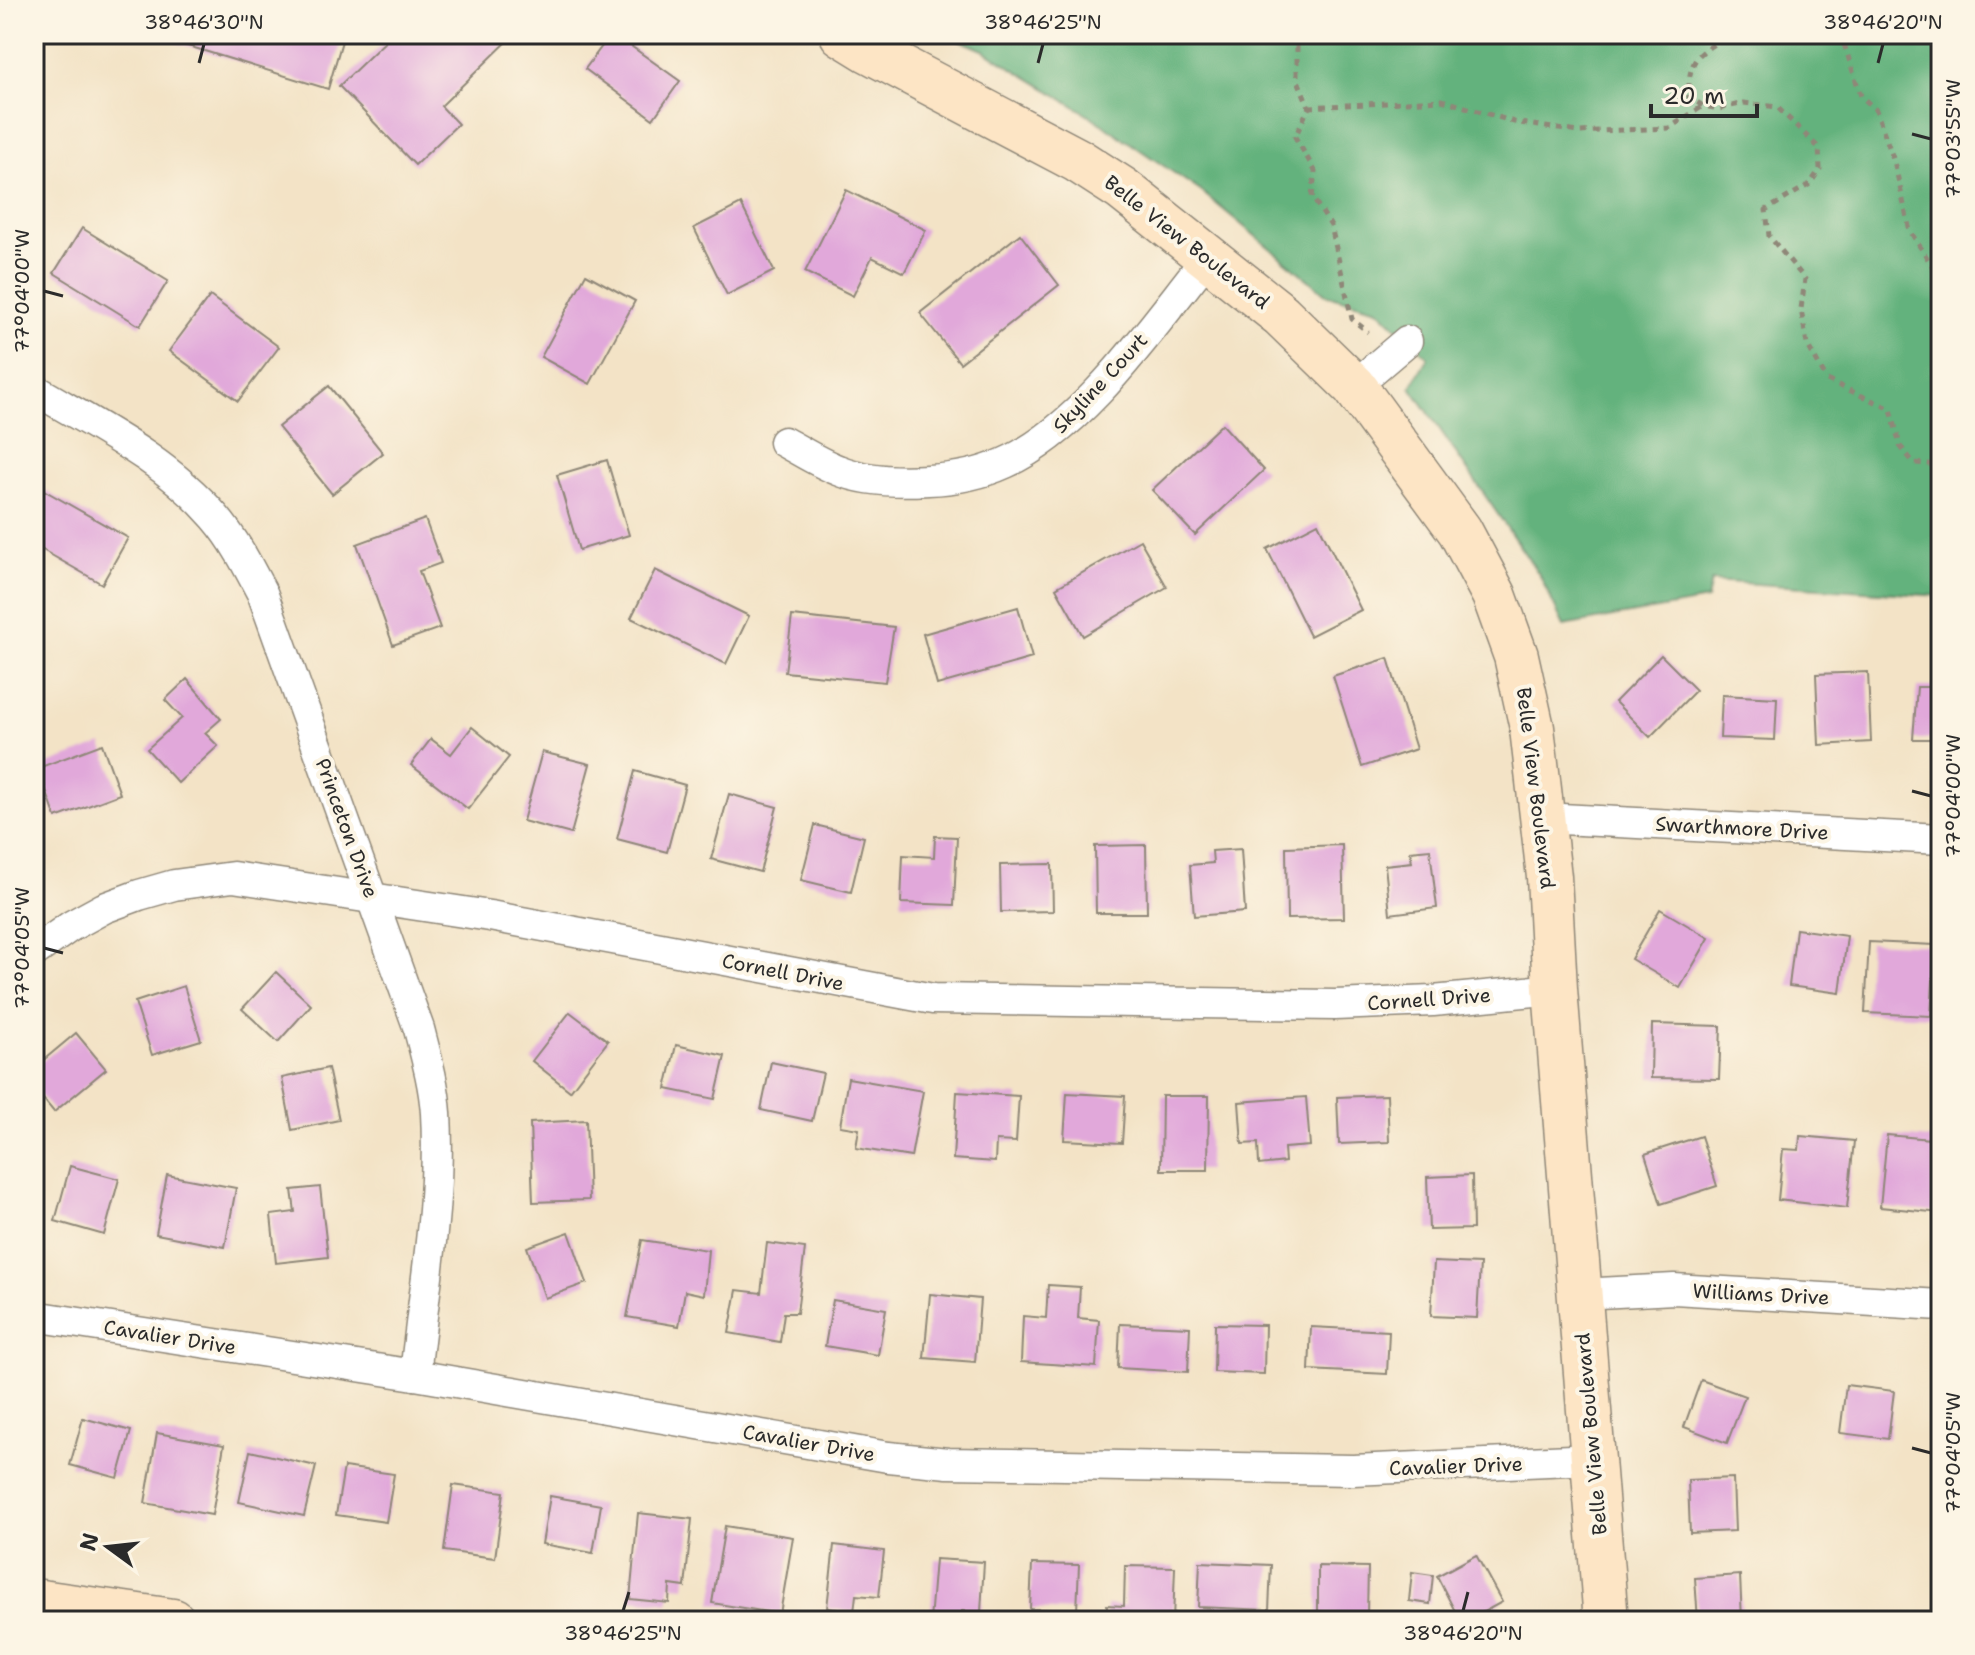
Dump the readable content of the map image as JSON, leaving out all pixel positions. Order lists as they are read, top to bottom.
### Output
{
  "streets": {
    "main road": ["Belle View Boulevard"],
    "street": [
      "Skyline Court",
      "Princeton Drive",
      "Swarthmore Drive",
      "Cornell Drive",
      "Williams Drive",
      "Cavalier Drive"
    ]
  },
  "crossings": [
    ["Belle View Boulevard", "Skyline Court"],
    ["Belle View Boulevard", "Swarthmore Drive"],
    ["Belle View Boulevard", "Cornell Drive"],
    ["Belle View Boulevard", "Williams Drive"],
    ["Belle View Boulevard", "Cavalier Drive"],
    ["Princeton Drive", "Cornell Drive"],
    ["Princeton Drive", "Cavalier Drive"]
  ],
  "scale_bar": "20 m",
  "north": "left",
  "coordinates": [
    "38°46'30\"N",
    "38°46'25\"N",
    "38°46'20\"N",
    "77°03'55\"W",
    "77°04'00\"W",
    "77°04'05\"W"
  ]
}
